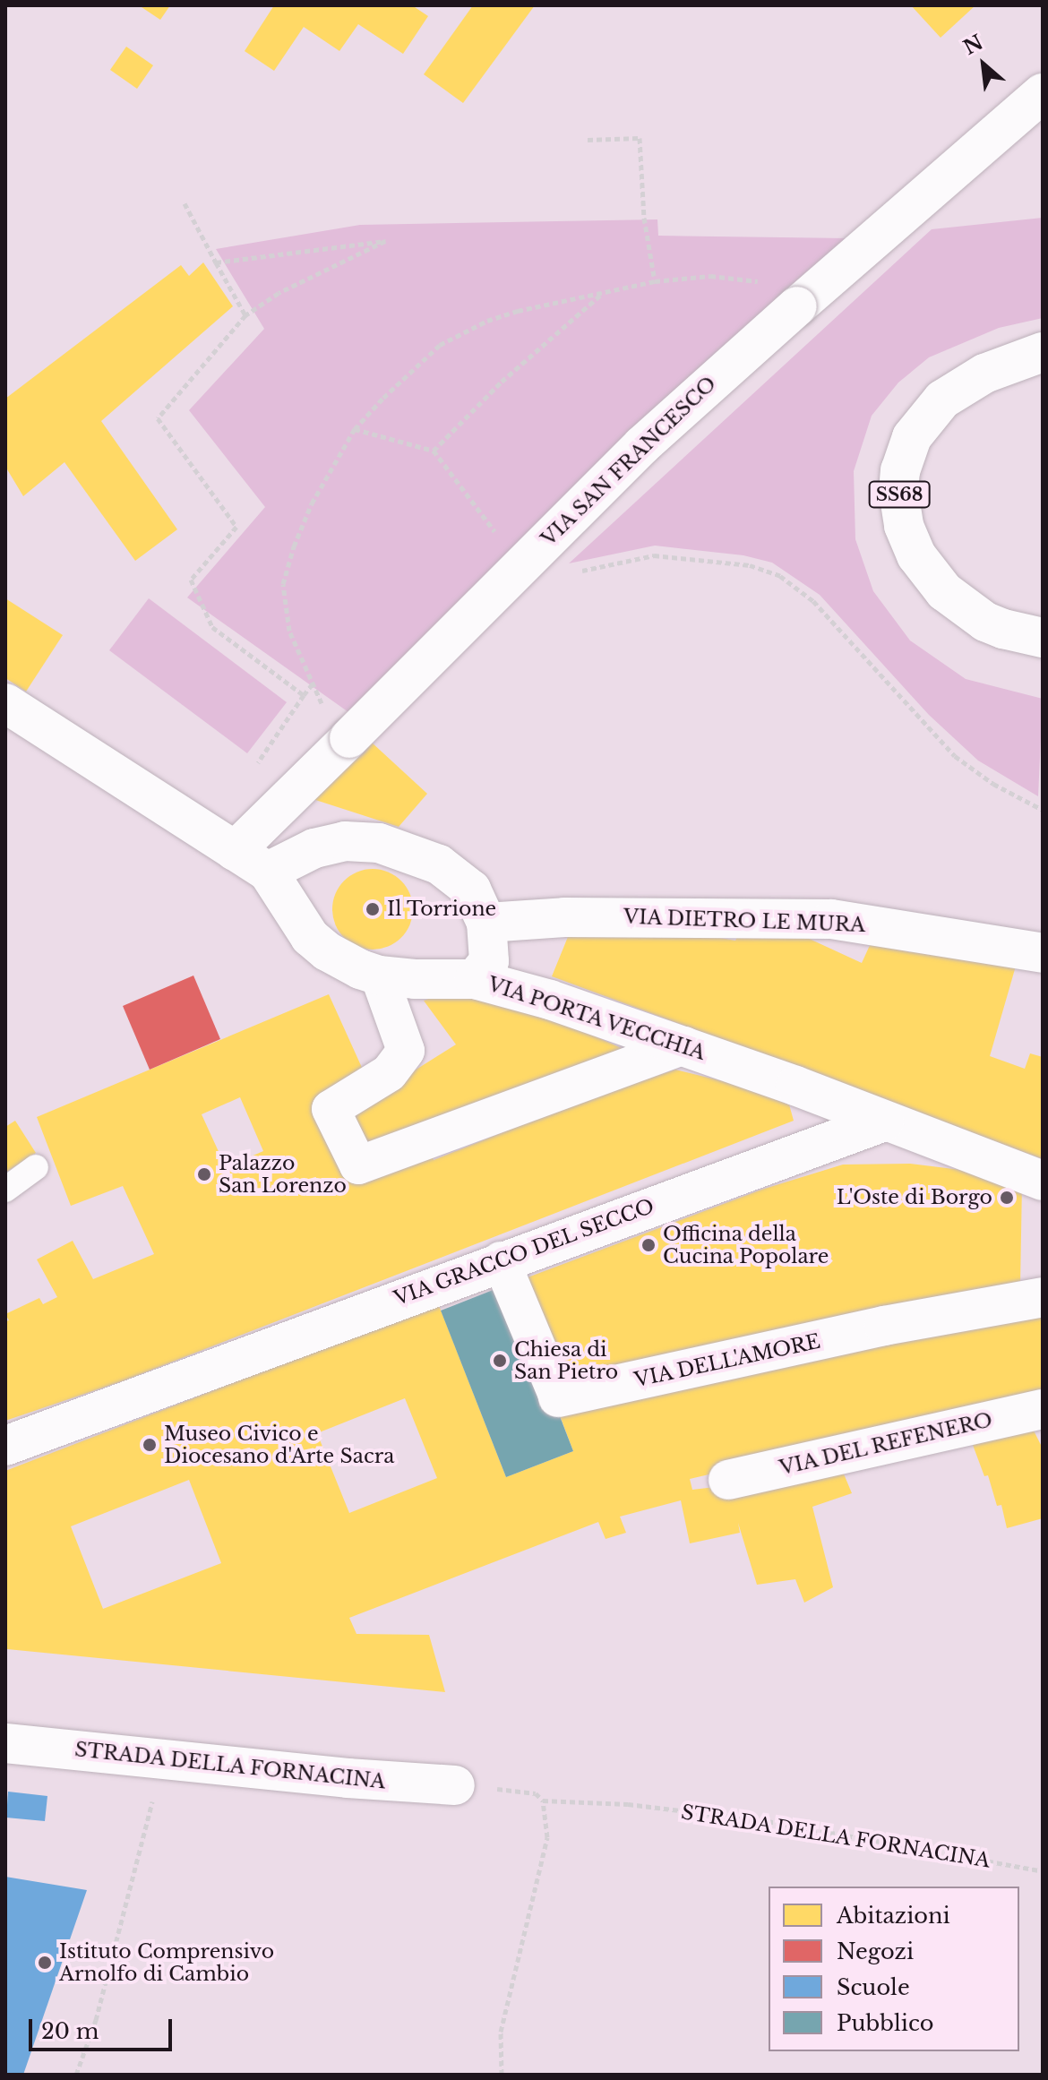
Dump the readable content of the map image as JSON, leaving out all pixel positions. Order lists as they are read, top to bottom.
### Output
{
  "streets": {
    "street": [
      "VIA SAN FRANCESCO",
      "SS68",
      "VIA DIETRO LE MURA",
      "VIA PORTA VECCHIA",
      "VIA GRACCO DEL SECCO",
      "VIA DELL'AMORE",
      "VIA DEL REFENERO",
      "STRADA DELLA FORNACINA"
    ]
  },
  "crossings": [
    ["VIA SAN FRANCESCO", "VIA PORTA VECCHIA"],
    ["VIA PORTA VECCHIA", "VIA GRACCO DEL SECCO"],
    ["VIA GRACCO DEL SECCO", "VIA DELL'AMORE"]
  ],
  "places": [
    "Il Torrione",
    "Palazzo San Lorenzo",
    "L'Oste di Borgo",
    "Officina della Cucina Popolare",
    "Chiesa di San Pietro",
    "Museo Civico e Diocesano d'Arte Sacra",
    "Istituto Comprensivo Arnolfo di Cambio"
  ],
  "legend": [
    "Abitazioni",
    "Negozi",
    "Scuole",
    "Pubblico"
  ],
  "scale_bar": "20 m",
  "north": "top left"
}
